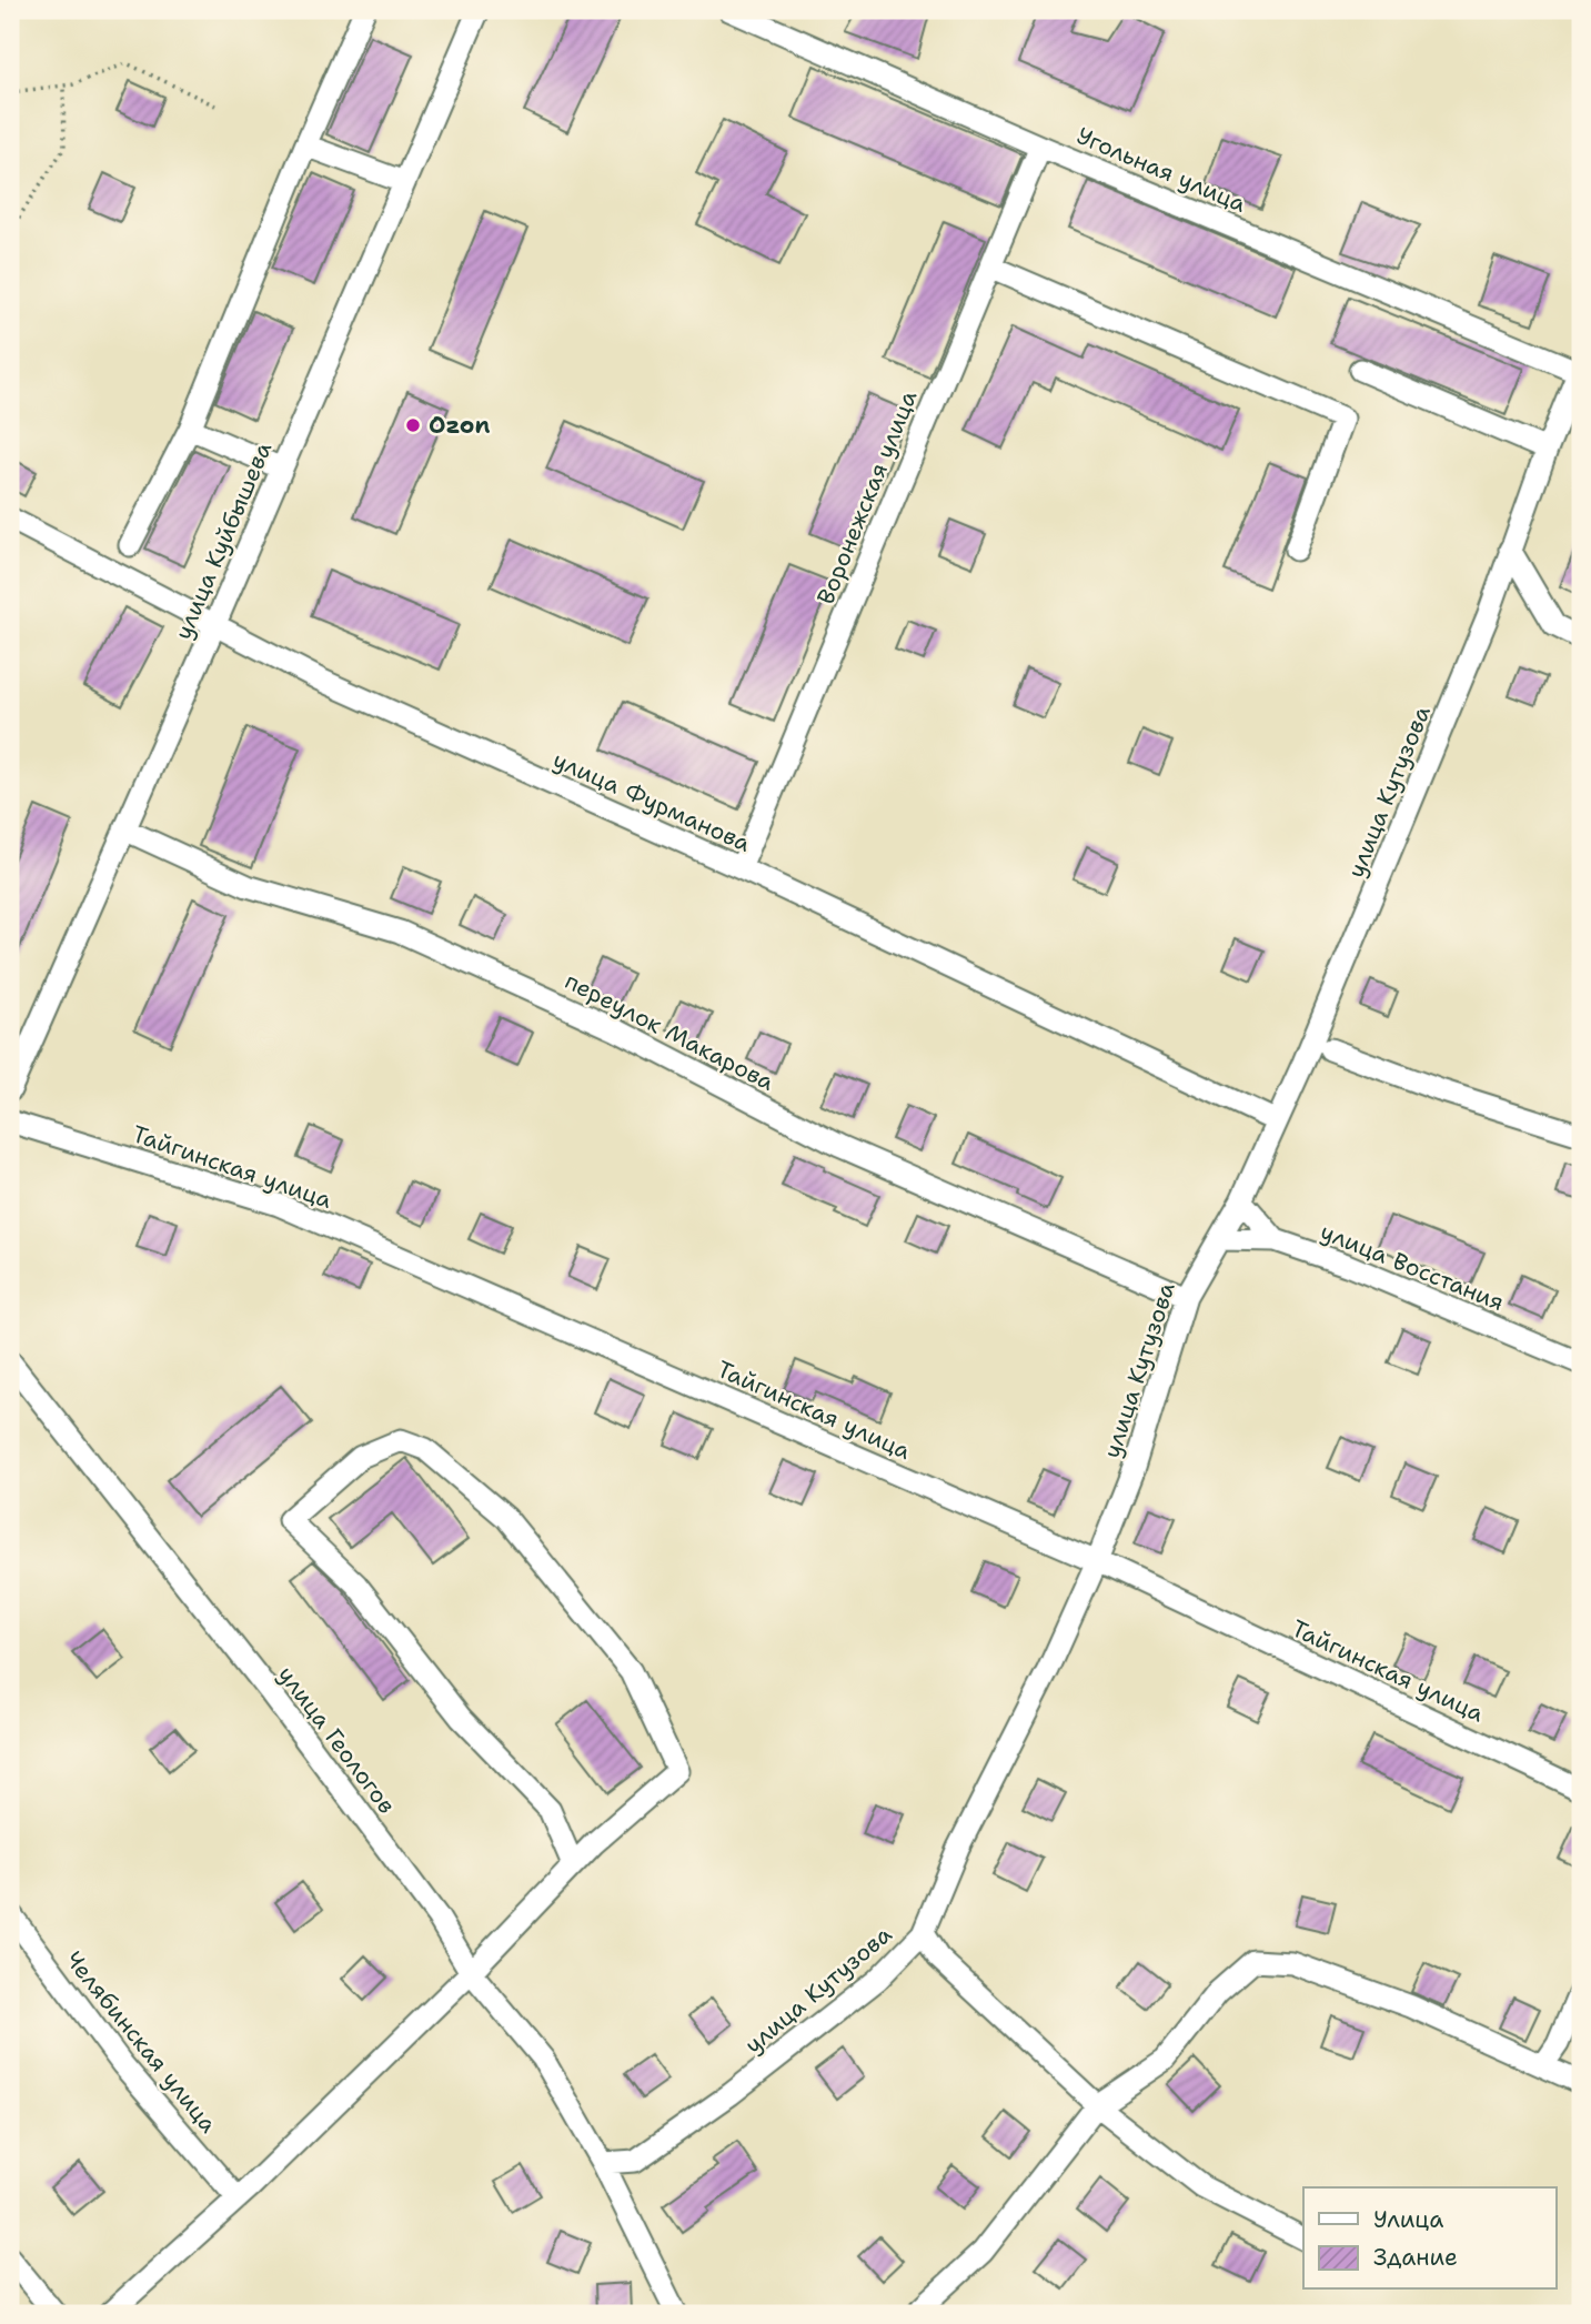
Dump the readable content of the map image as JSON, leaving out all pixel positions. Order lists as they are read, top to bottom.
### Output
{
  "streets": {
    "street": [
      "Угольная улица",
      "Воронежская улица",
      "улица Куйбышева",
      "улица Кутузова",
      "улица Фурманова",
      "переулок Макарова",
      "Тайгинская улица",
      "улица Восстания",
      "улица Геологов",
      "Челябинская улица"
    ]
  },
  "crossings": [
    ["Угольная улица", "Воронежская улица"],
    ["Угольная улица", "улица Кутузова"],
    ["Воронежская улица", "улица Фурманова"],
    ["улица Куйбышева", "улица Фурманова"],
    ["улица Куйбышева", "переулок Макарова"],
    ["улица Кутузова", "улица Фурманова"],
    ["улица Кутузова", "переулок Макарова"],
    ["улица Кутузова", "Тайгинская улица"],
    ["улица Кутузова", "улица Восстания"],
    ["улица Кутузова", "улица Геологов"]
  ],
  "places": ["Ozon"],
  "legend": ["Улица", "Здание"]
}
